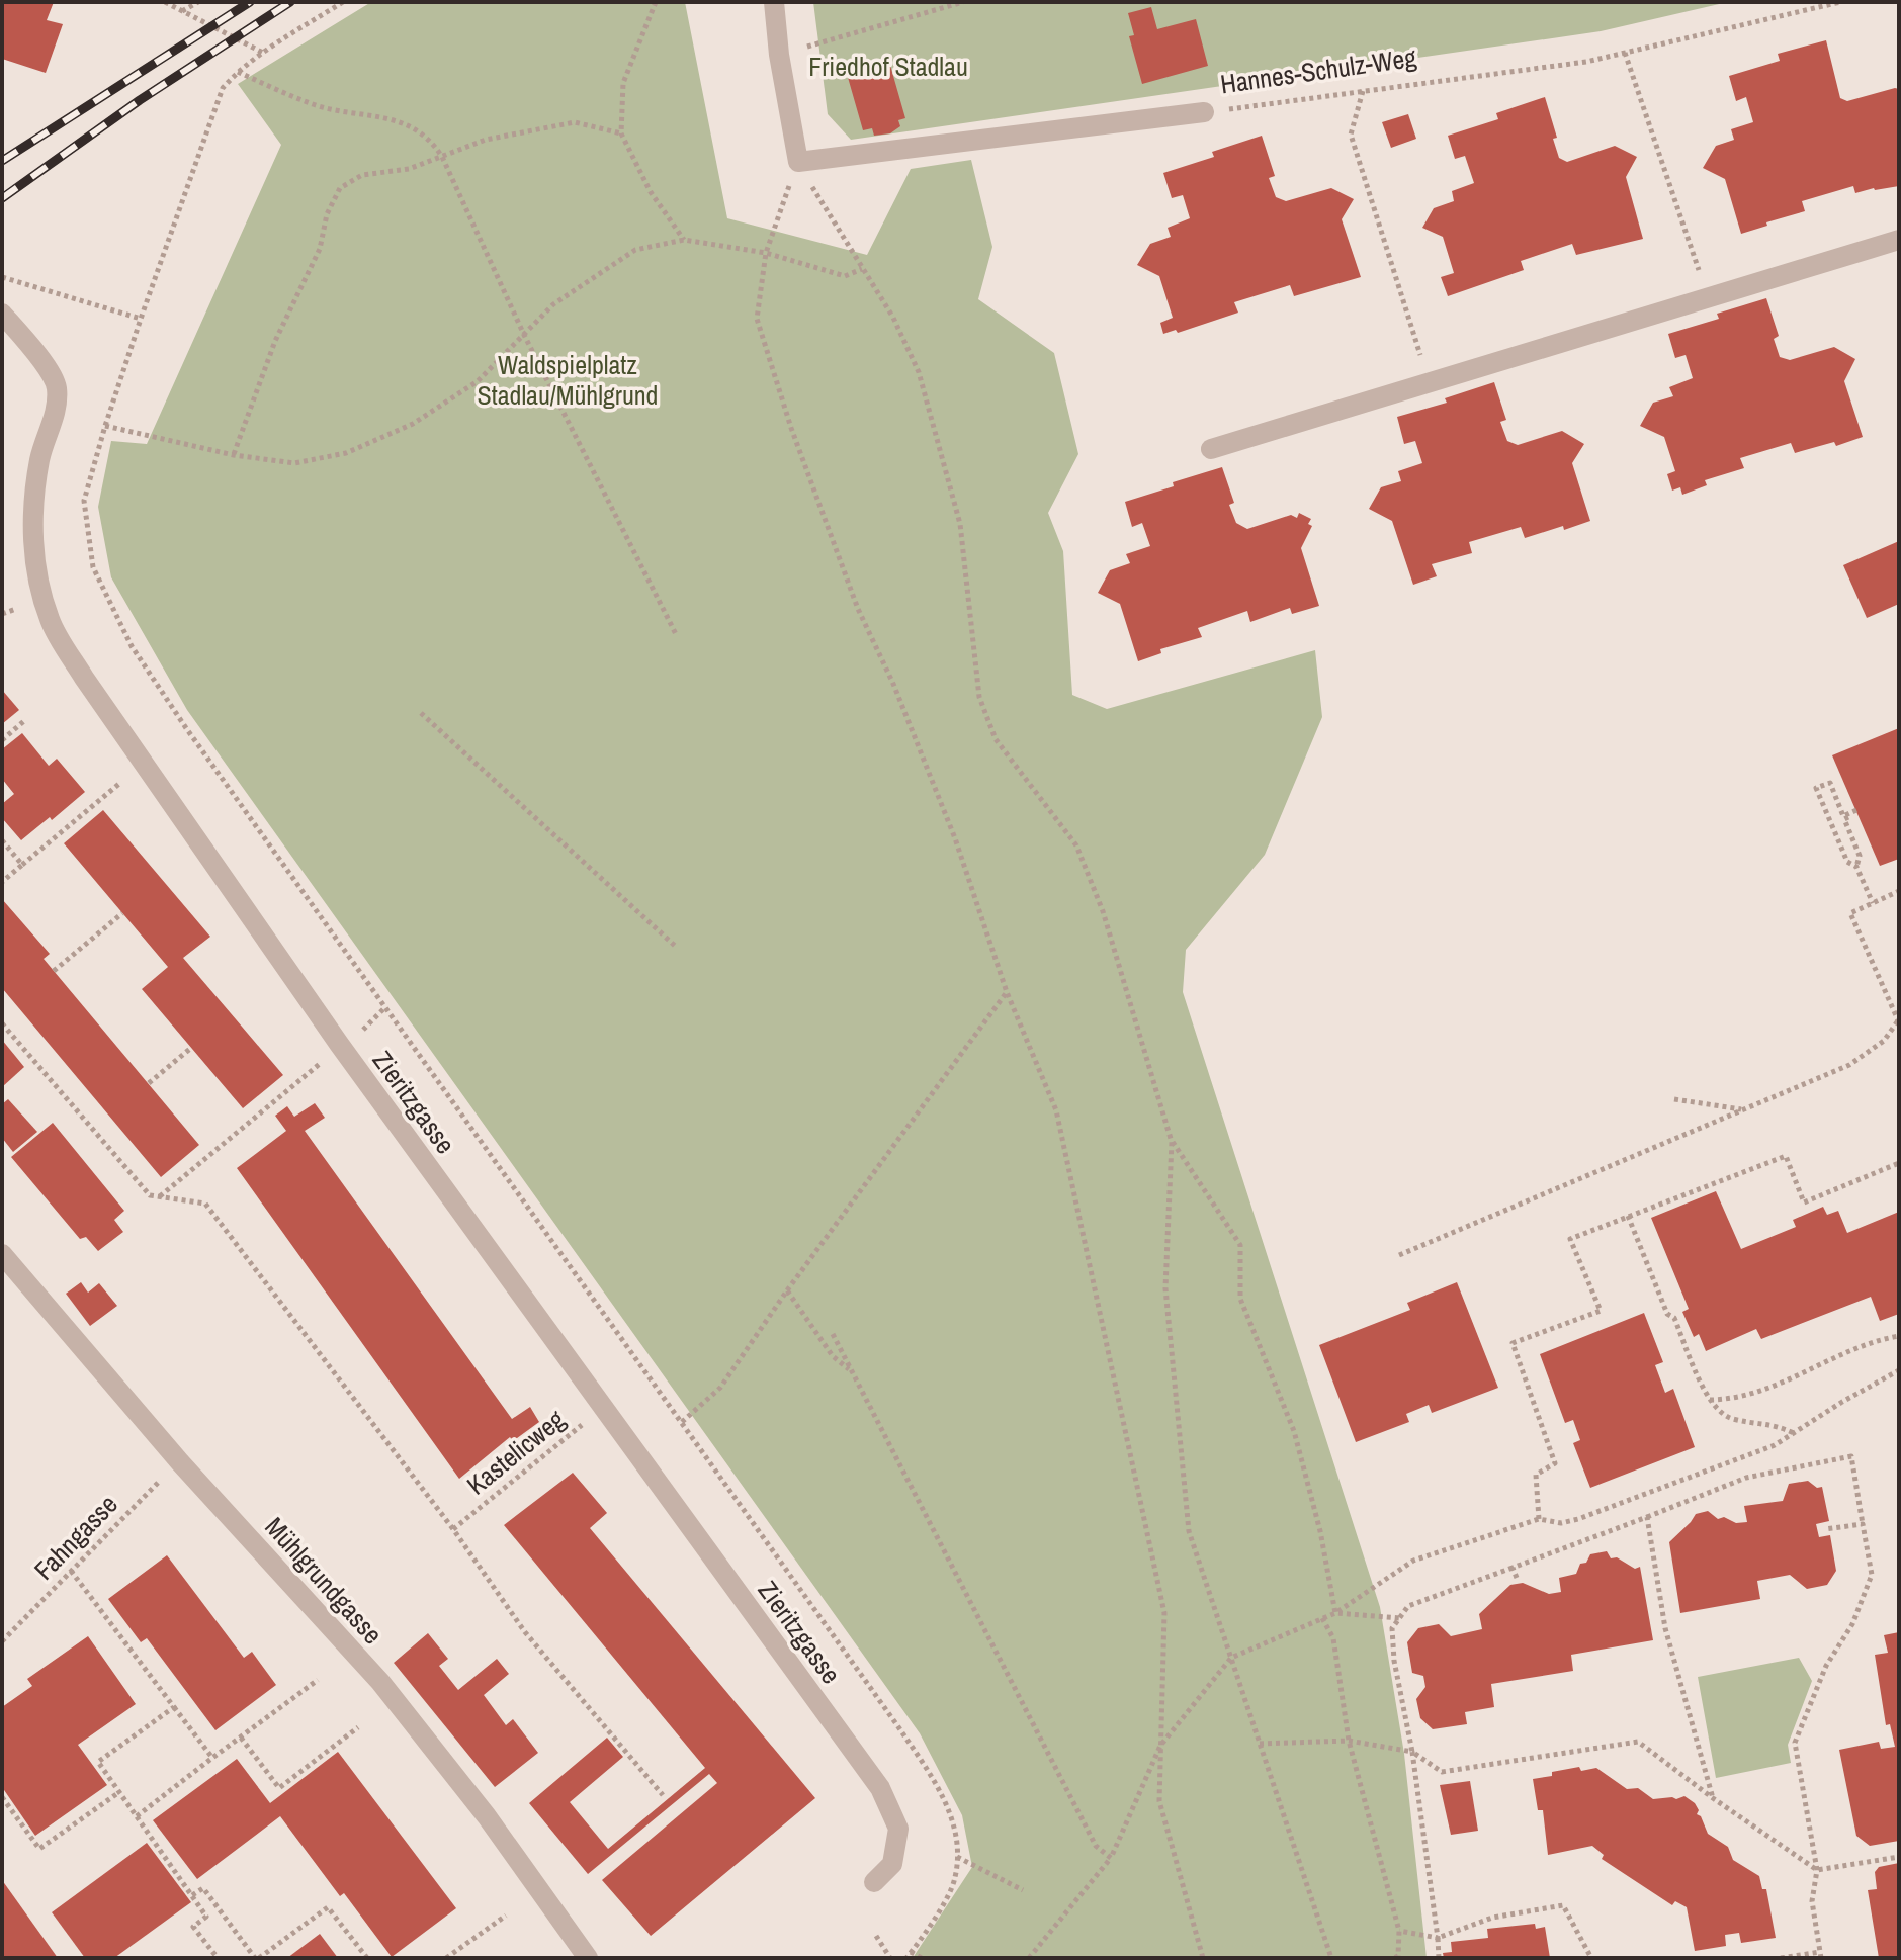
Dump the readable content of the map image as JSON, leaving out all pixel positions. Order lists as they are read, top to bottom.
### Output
{
  "streets": {
    "street": ["Hannes-Schulz-Weg", "Zieritzgasse", "Mühlgrundgasse"],
    "path": ["Kastelicweg", "Fahngasse"]
  },
  "crossings": [
    ["Zieritzgasse", "Kastelicweg"],
    ["Fahngasse", "Mühlgrundgasse"]
  ],
  "parks": ["Friedhof Stadlau", "Waldspielplatz Stadlau/Mühlgrund"]
}
